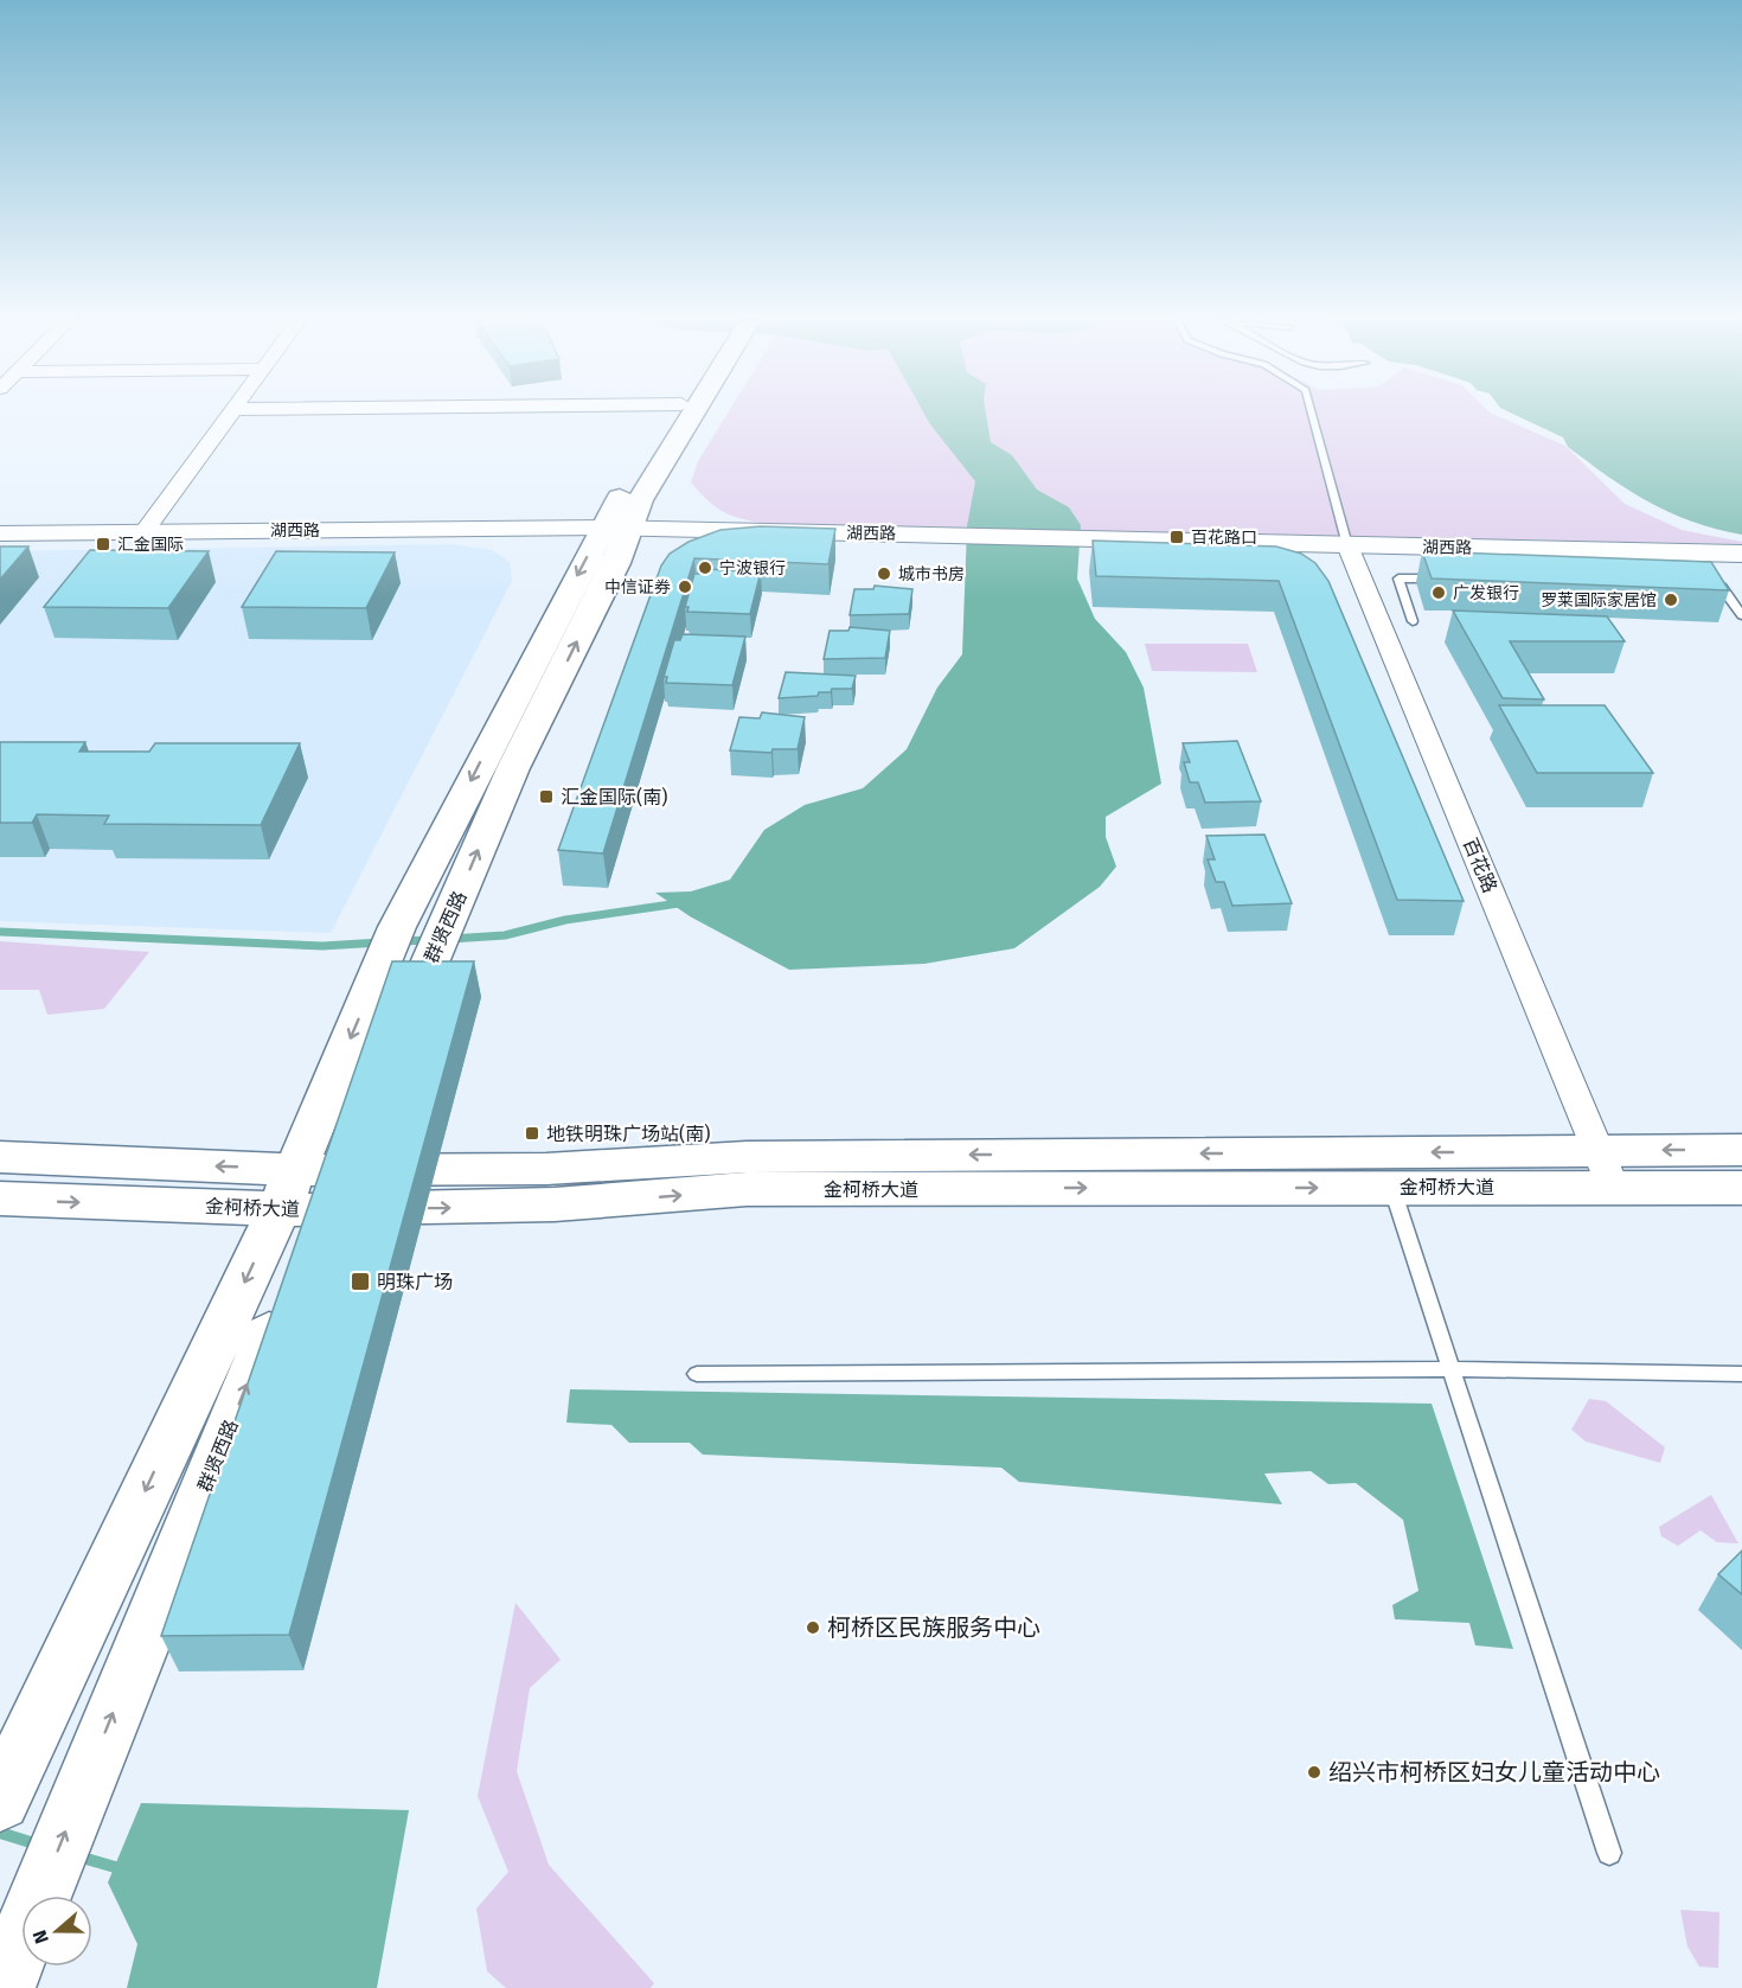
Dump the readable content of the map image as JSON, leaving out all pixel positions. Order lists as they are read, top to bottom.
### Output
{
  "streets": {
    "main road": ["群贤西路", "金柯桥大道"],
    "street": ["湖西路", "百花路"]
  },
  "crossings": [
    ["湖西路", "百花路"],
    ["湖西路", "群贤西路"],
    ["百花路", "金柯桥大道"],
    ["群贤西路", "金柯桥大道"]
  ],
  "places": {
    "transit": [
      "百花路口",
      "汇金国际",
      "汇金国际(南)",
      "地铁明珠广场站(南)",
      "明珠广场"
    ],
    "other": [
      "宁波银行",
      "城市书房",
      "中信证券",
      "广发银行",
      "罗莱国际家居馆",
      "柯桥区民族服务中心",
      "绍兴市柯桥区妇女儿童活动中心"
    ]
  },
  "north": "left"
}
